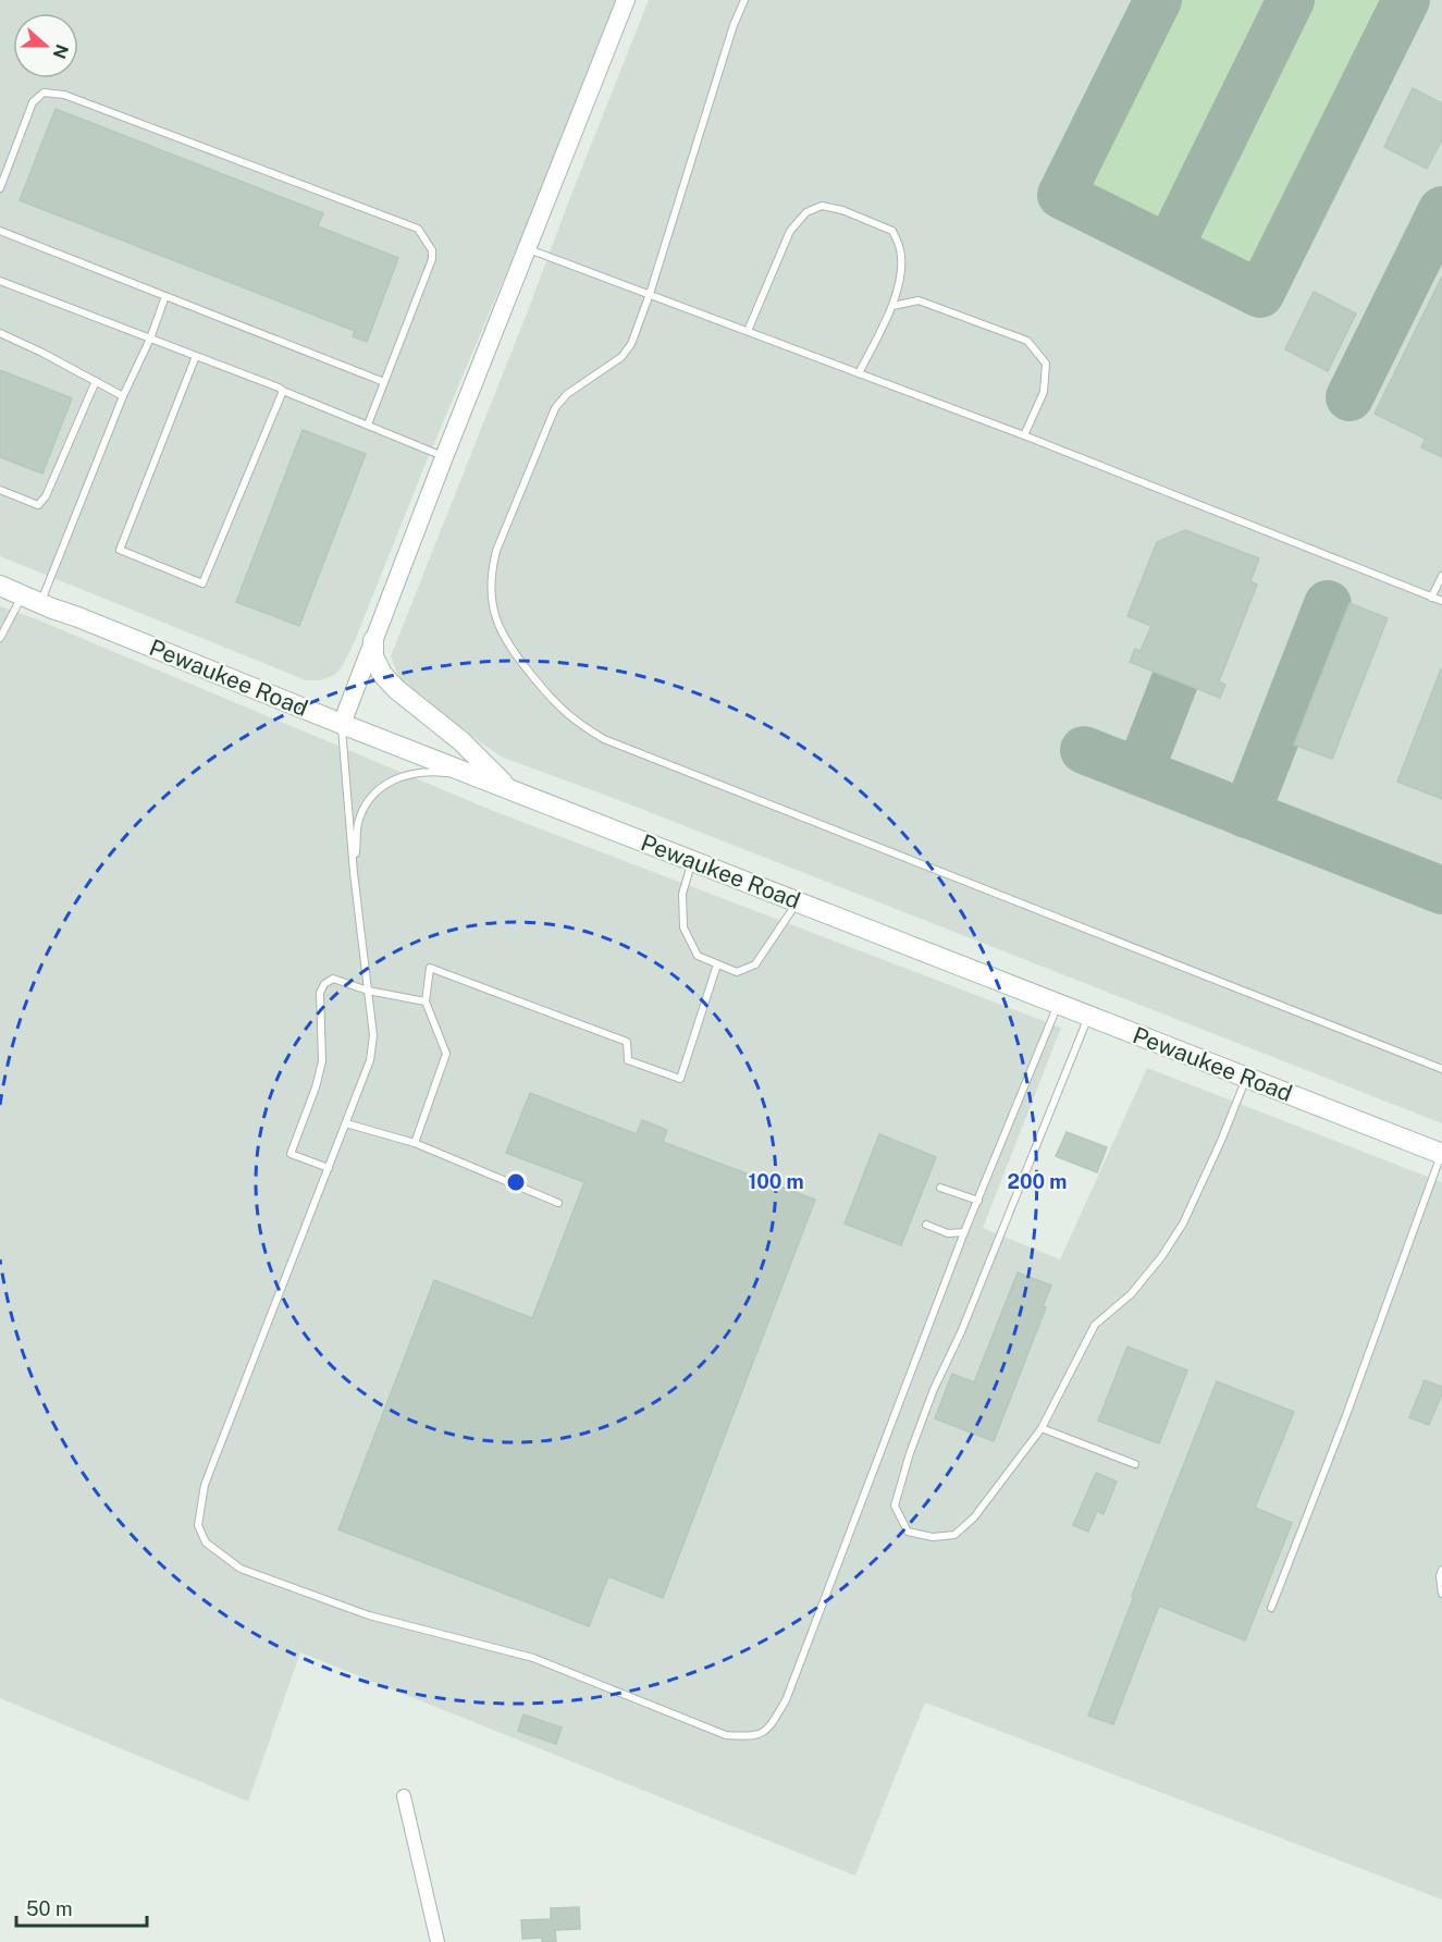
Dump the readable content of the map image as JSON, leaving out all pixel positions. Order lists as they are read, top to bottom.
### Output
{
  "streets": {
    "main road": ["Pewaukee Road"]
  },
  "scale_bar": "50 m",
  "north": "right",
  "rings": ["100 m", "200 m"]
}
